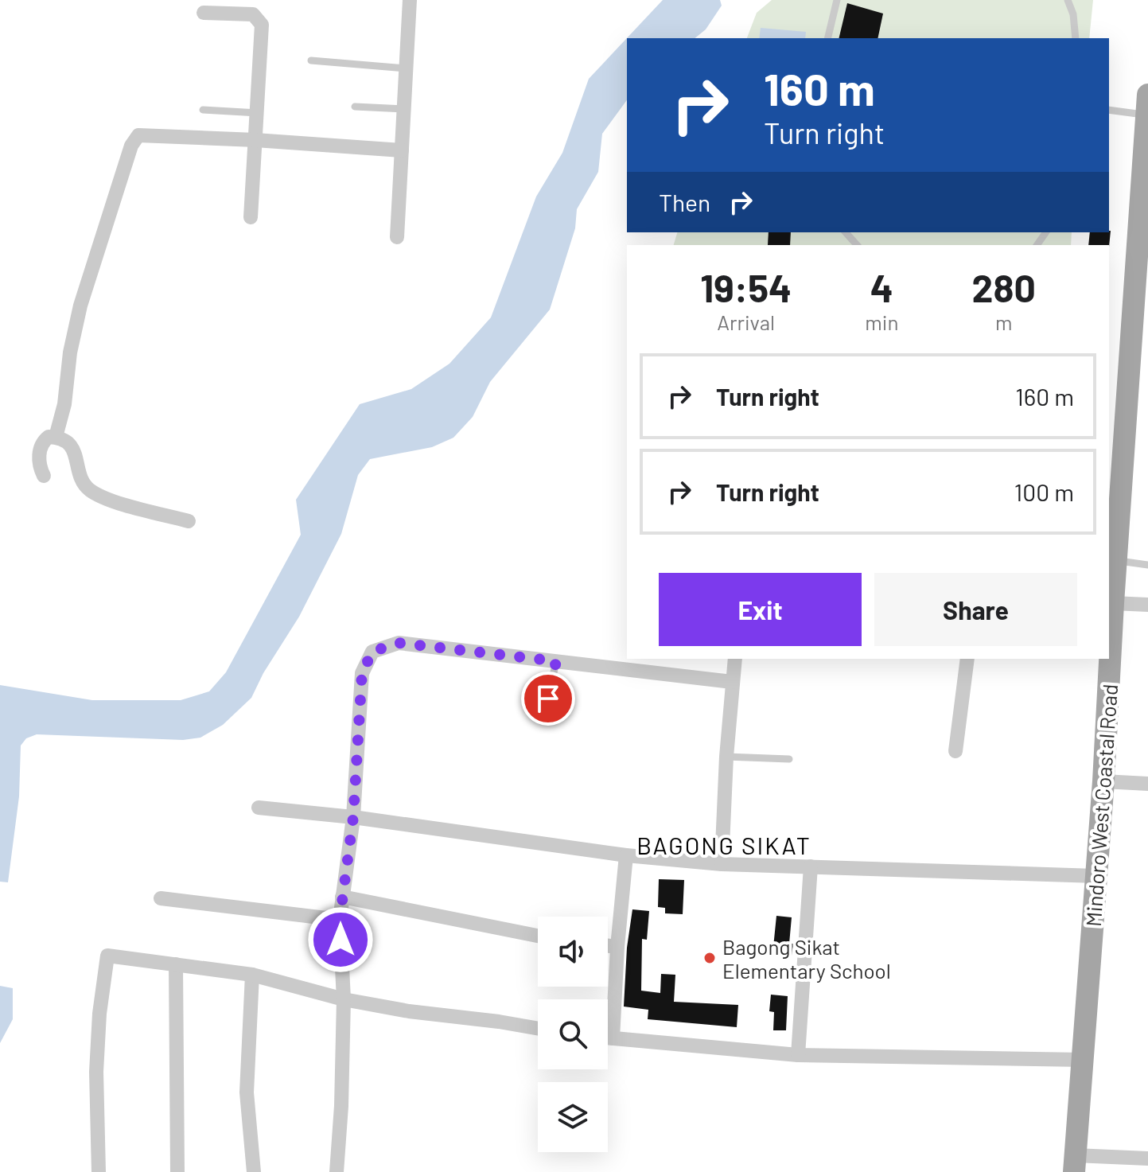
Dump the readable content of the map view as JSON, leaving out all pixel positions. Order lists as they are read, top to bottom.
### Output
{
  "streets": {
    "main road": ["Mindoro West Coastal Road"]
  },
  "districts": ["BAGONG SIKAT"],
  "places": ["Bagong Sikat Elementary School"],
  "page": {
    "turn": ["160 m", "Turn right"],
    "then": "Then",
    "eta": [
      "19:54",
      "Arrival",
      "4",
      "min",
      "280",
      "m"
    ],
    "list": [
      {
        "name": "Turn right",
        "value": "160 m"
      },
      {
        "name": "Turn right",
        "value": "100 m"
      }
    ],
    "buttons": ["Exit", "Share"]
  }
}
